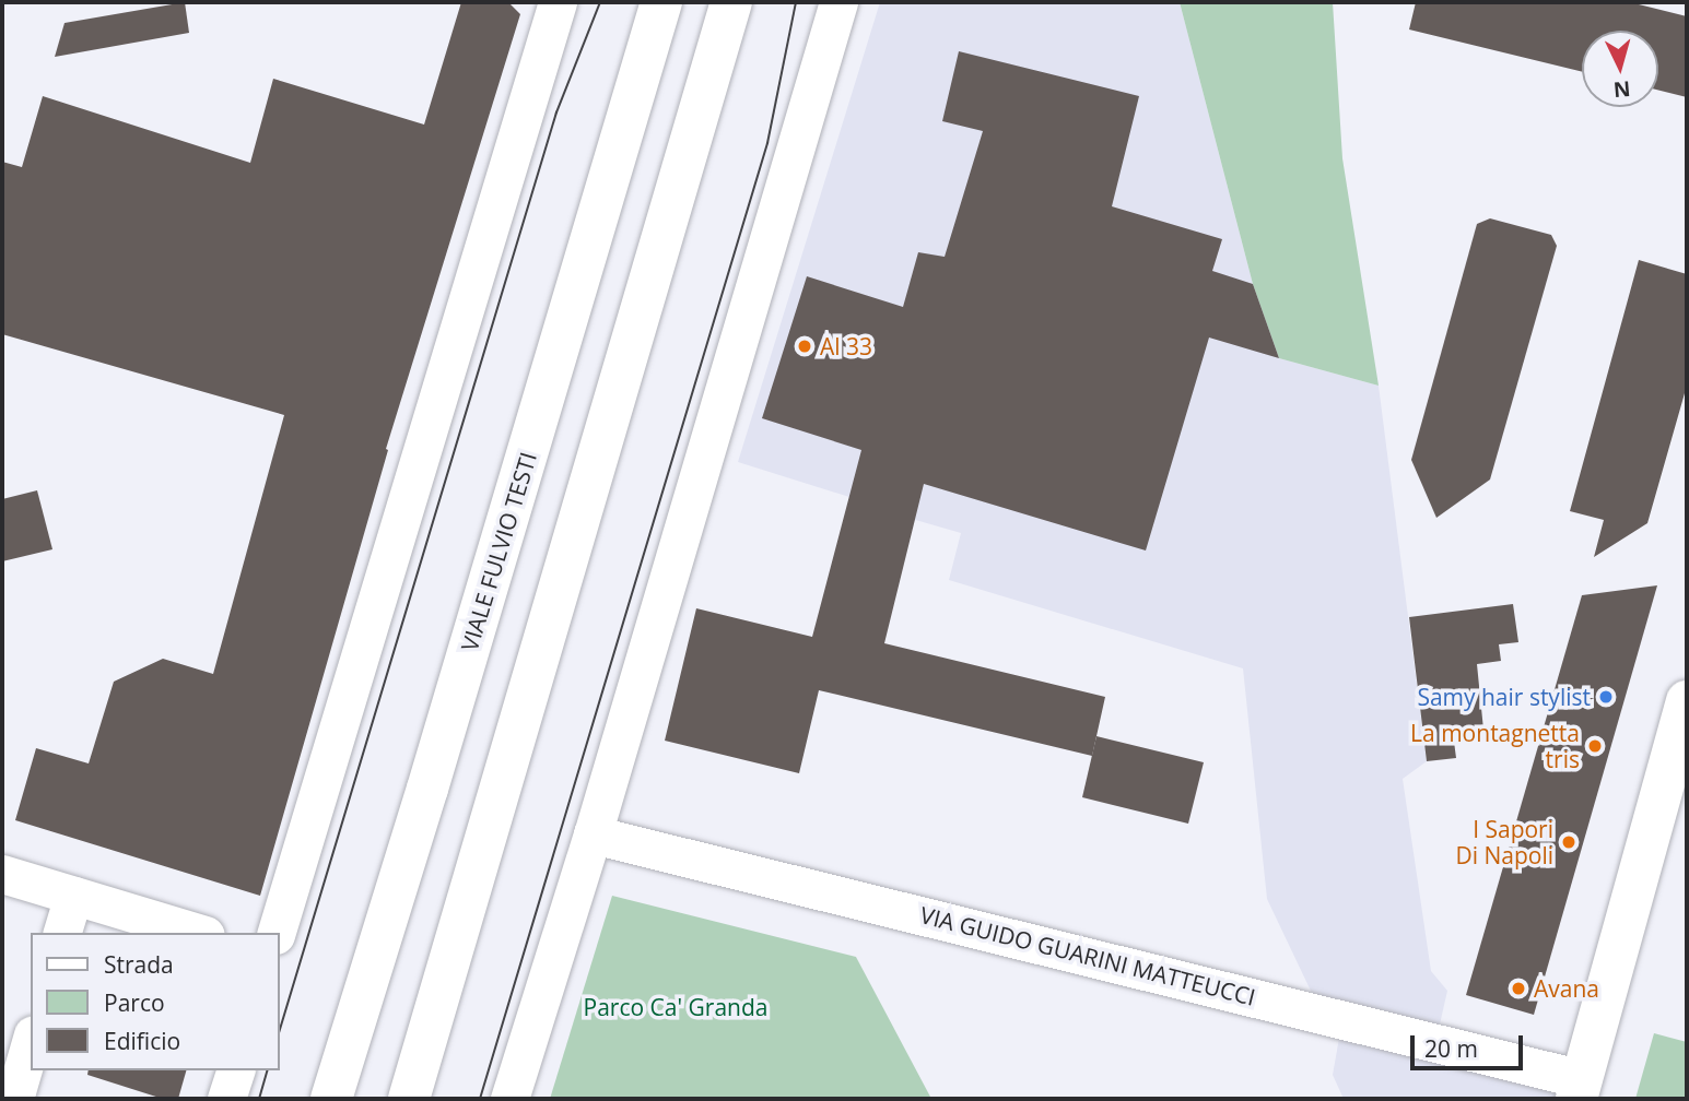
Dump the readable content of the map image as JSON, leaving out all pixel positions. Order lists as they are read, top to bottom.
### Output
{
  "streets": {
    "main road": ["VIALE FULVIO TESTI"],
    "street": ["VIA GUIDO GUARINI MATTEUCCI"]
  },
  "parks": ["Parco Ca' Granda"],
  "places": [
    "Al 33",
    "Samy hair stylist",
    "La montagnetta tris",
    "I Sapori Di Napoli",
    "Avana"
  ],
  "legend": ["Strada", "Parco", "Edificio"],
  "scale_bar": "20 m",
  "north": "bottom"
}
